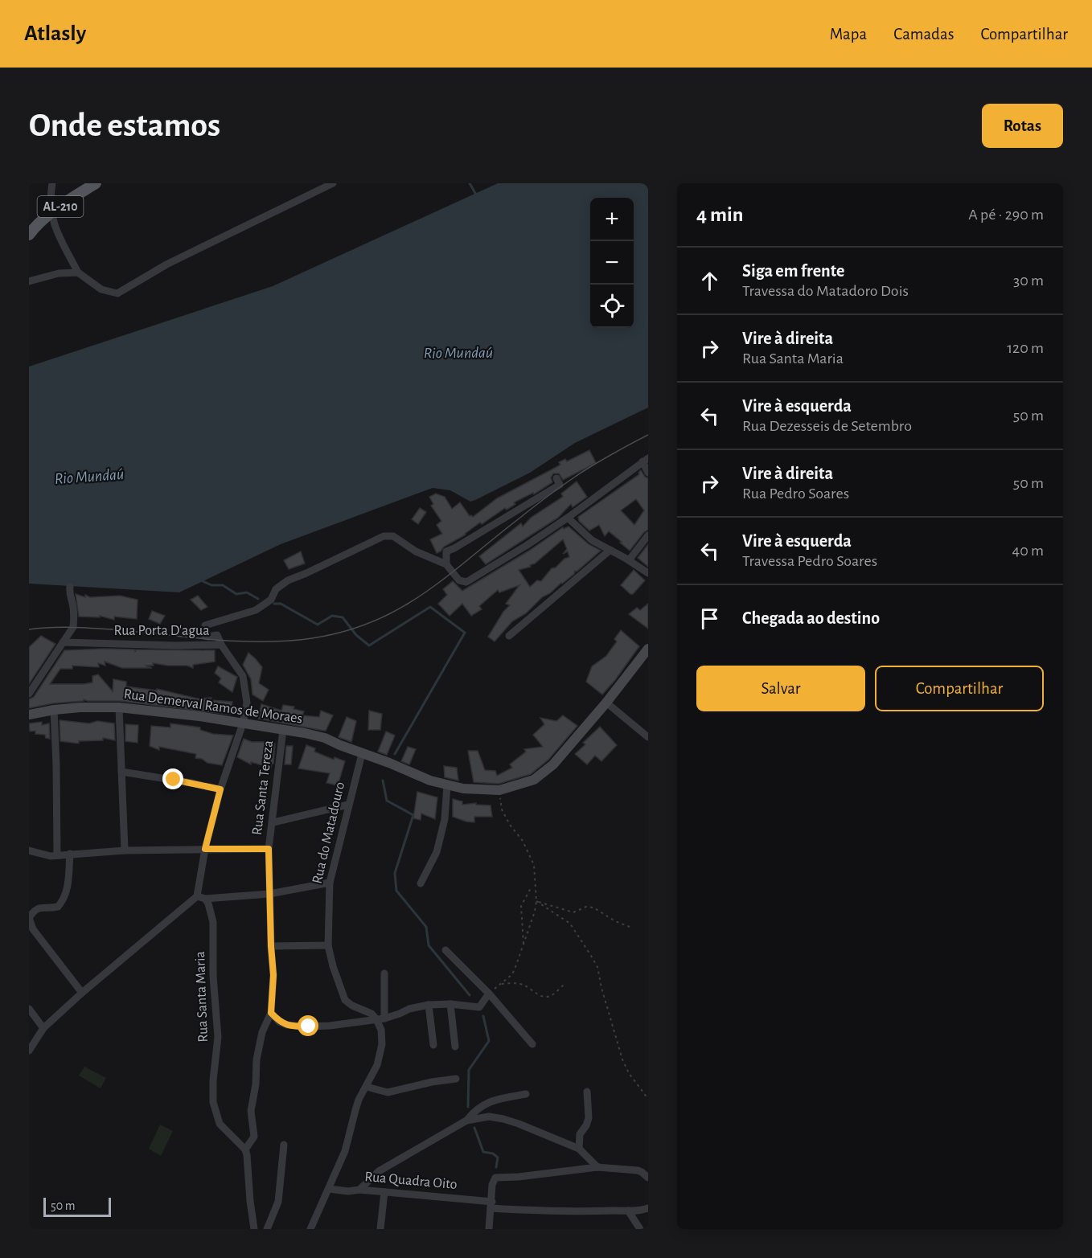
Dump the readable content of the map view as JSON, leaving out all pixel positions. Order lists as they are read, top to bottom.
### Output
{
  "streets": {
    "main road": ["AL-210"],
    "street": [
      "Rua Porta D'agua",
      "Rua Demerval Ramos de Moraes",
      "Rua Santa Tereza",
      "Rua do Matadouro",
      "Rua Santa Maria",
      "Rua Quadra Oito"
    ]
  },
  "crossings": [
    ["Rua Porta D'agua", "Rua Demerval Ramos de Moraes"],
    ["Rua Demerval Ramos de Moraes", "Rua Santa Tereza"],
    ["Rua Demerval Ramos de Moraes", "Rua do Matadouro"]
  ],
  "water": ["Rio Mundaú"],
  "scale_bar": "50 m",
  "page": {
    "header": "Atlasly",
    "nav": ["Mapa", "Camadas", "Compartilhar"],
    "buttons": [
      "Rotas",
      ["Salvar", "Compartilhar"]
    ],
    "title": "Onde estamos",
    "heading": ["4 min", "A pé · 290 m"],
    "map_buttons": ["+", "−"],
    "list": [
      ["Siga em frente", "Travessa do Matadoro Dois", "30 m"],
      ["Vire à direita", "Rua Santa Maria", "120 m"],
      ["Vire à esquerda", "Rua Dezesseis de Setembro", "50 m"],
      ["Vire à direita", "Rua Pedro Soares", "50 m"],
      ["Vire à esquerda", "Travessa Pedro Soares", "40 m"],
      "Chegada ao destino"
    ],
    "scale": "50 m"
  }
}
